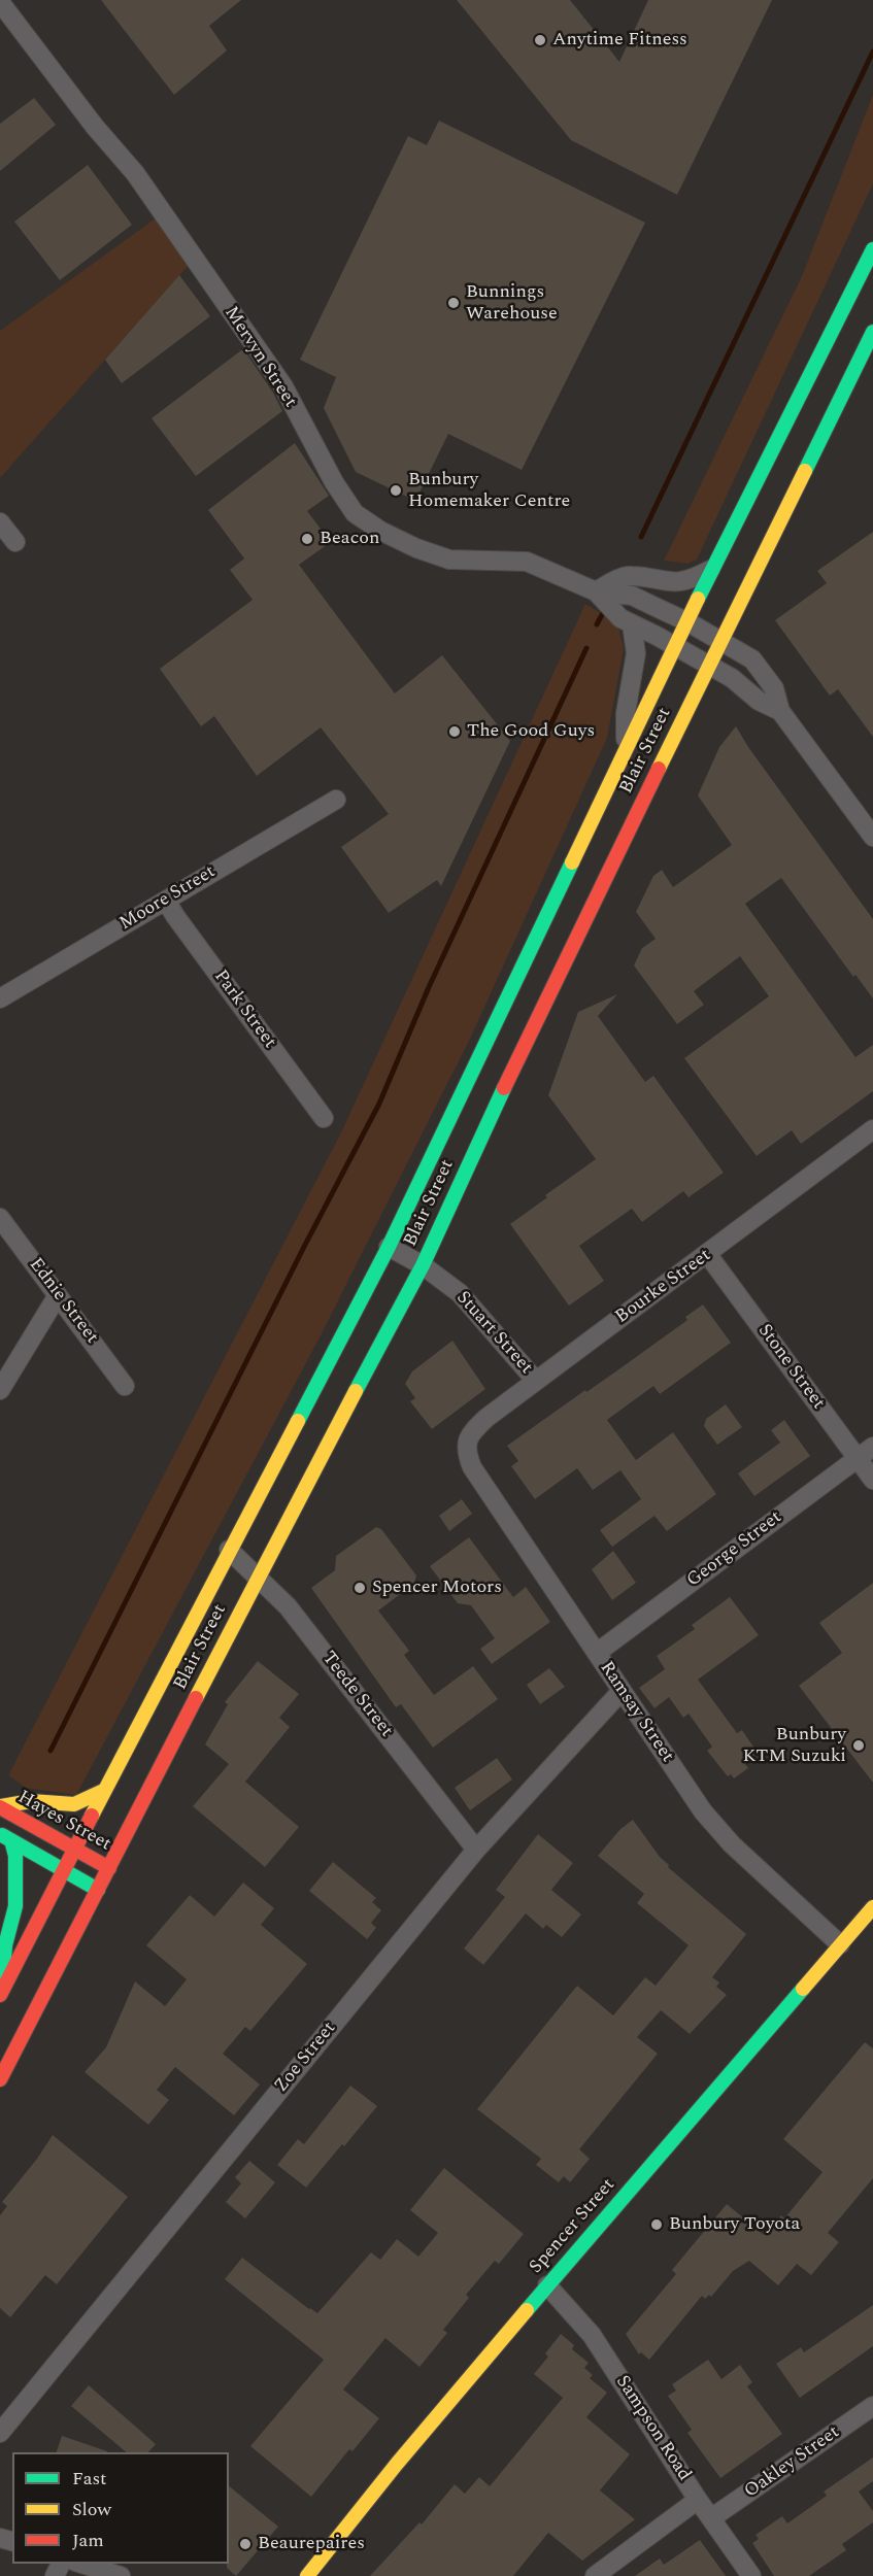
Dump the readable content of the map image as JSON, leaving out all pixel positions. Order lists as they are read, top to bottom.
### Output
{
  "streets": {
    "main road": ["Blair Street", "Hayes Street", "Spencer Street"],
    "street": [
      "Mervyn Street",
      "Moore Street",
      "Park Street",
      "Bourke Street",
      "Ednie Street",
      "Stuart Street",
      "Stone Street",
      "George Street",
      "Teede Street",
      "Ramsay Street",
      "Zoe Street",
      "Sampson Road",
      "Oakley Street"
    ]
  },
  "crossings": [
    ["Mervyn Street", "Blair Street"],
    ["Blair Street", "Stuart Street"],
    ["Blair Street", "Teede Street"],
    ["Blair Street", "Hayes Street"],
    ["Moore Street", "Park Street"],
    ["Bourke Street", "Stuart Street"],
    ["Bourke Street", "Stone Street"],
    ["Bourke Street", "Ramsay Street"],
    ["Stone Street", "George Street"],
    ["George Street", "Ramsay Street"],
    ["Teede Street", "Zoe Street"],
    ["Ramsay Street", "Zoe Street"],
    ["Ramsay Street", "Spencer Street"],
    ["Spencer Street", "Sampson Road"],
    ["Sampson Road", "Oakley Street"]
  ],
  "places": [
    "Anytime Fitness",
    "Bunnings Warehouse",
    "Bunbury Homemaker Centre",
    "Beacon",
    "The Good Guys",
    "Spencer Motors",
    "Bunbury KTM Suzuki",
    "Bunbury Toyota",
    "Beaurepaires"
  ],
  "legend": ["Fast", "Slow", "Jam"]
}
